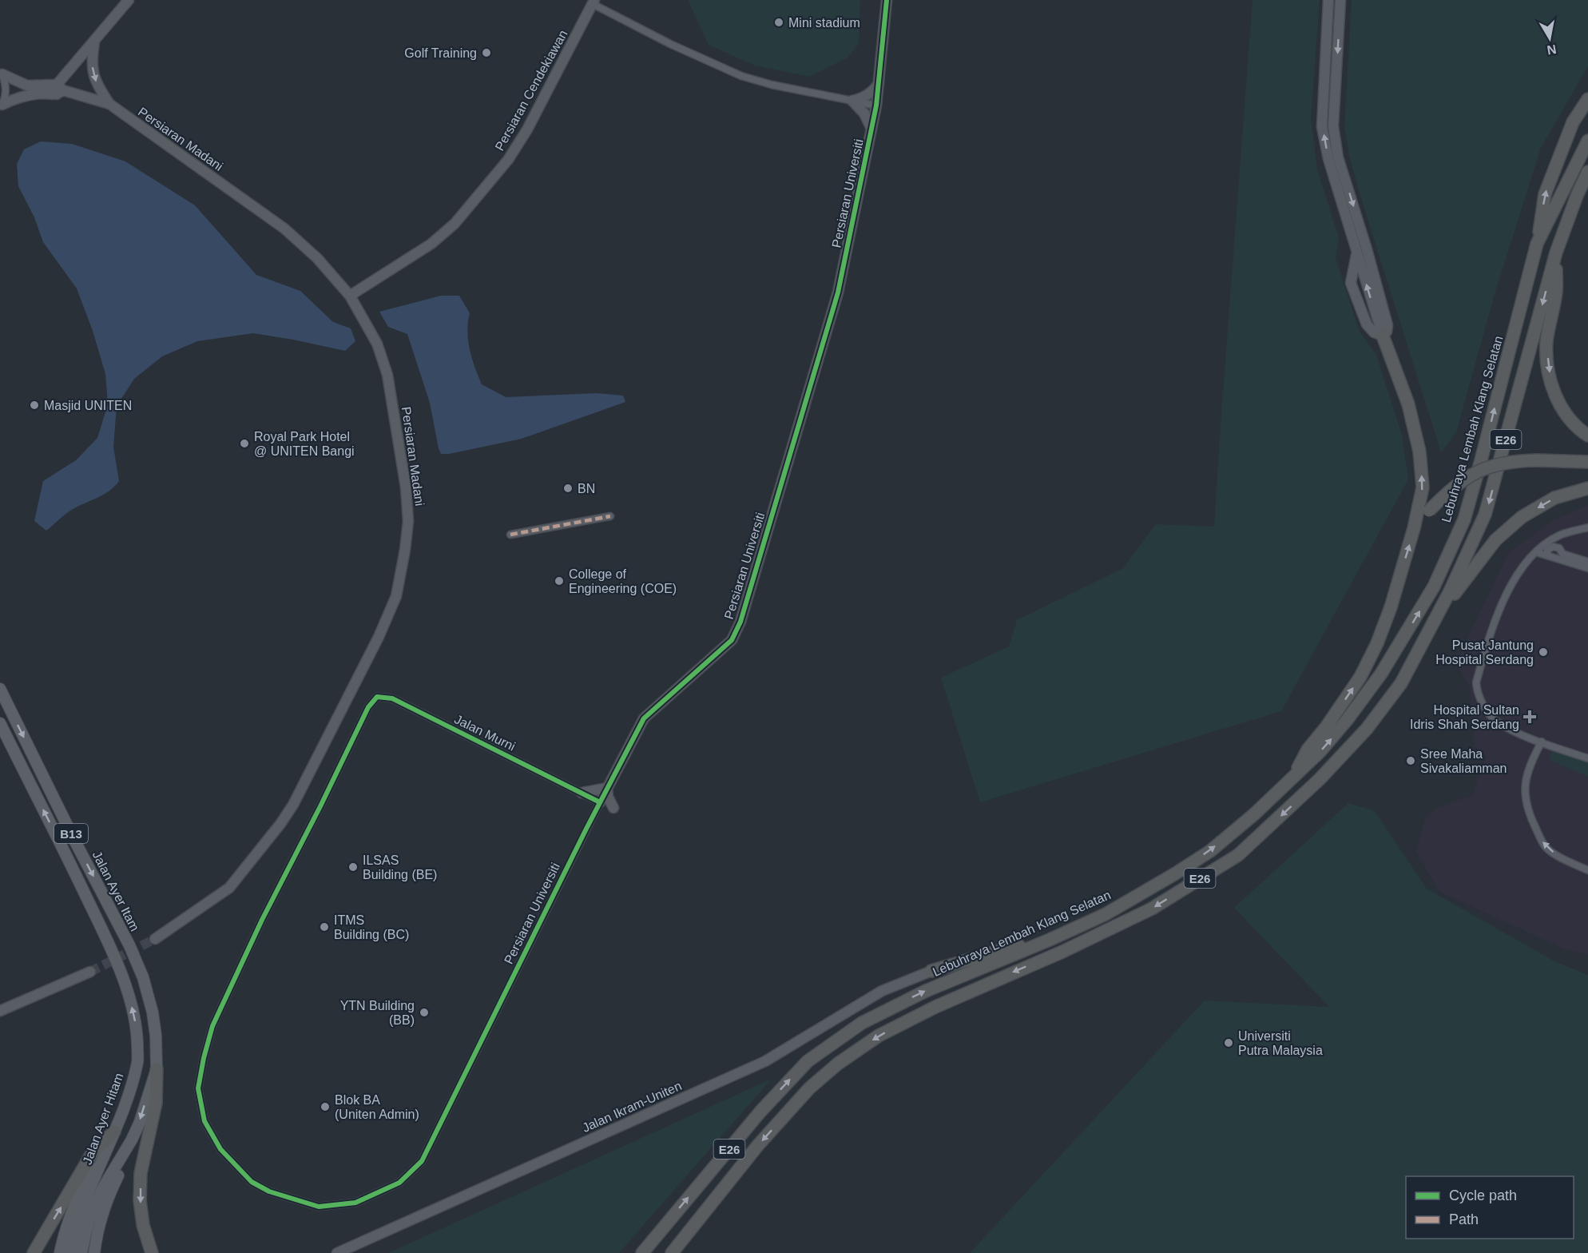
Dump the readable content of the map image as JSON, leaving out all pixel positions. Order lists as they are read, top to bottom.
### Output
{
  "streets": {
    "highway": ["Lebuhraya Lembah Klang Selatan", "E26"],
    "main road": ["B13", "Jalan Ayer Itam", "Jalan Ayer Hitam"],
    "street": [
      "Persiaran Cendekiawan",
      "Persiaran Madani",
      "Persiaran Universiti",
      "Jalan Murni",
      "Jalan Ikram-Uniten"
    ]
  },
  "crossings": [
    ["Persiaran Cendekiawan", "Persiaran Madani"],
    ["Persiaran Universiti", "Jalan Murni"],
    ["Jalan Ayer Itam", "Jalan Ayer Hitam"]
  ],
  "one_way": ["Jalan Ayer Itam"],
  "places": {
    "other": [
      "Mini stadium",
      "Golf Training",
      "Masjid UNITEN",
      "Royal Park Hotel @ UNITEN Bangi",
      "BN",
      "College of Engineering (COE)",
      "Pusat Jantung Hospital Serdang",
      "Sree Maha Sivakaliamman",
      "ILSAS Building (BE)",
      "ITMS Building (BC)",
      "YTN Building (BB)",
      "Universiti Putra Malaysia",
      "Blok BA (Uniten Admin)"
    ],
    "health": ["Hospital Sultan Idris Shah Serdang"]
  },
  "legend": ["Cycle path", "Path"],
  "north": "bottom"
}
